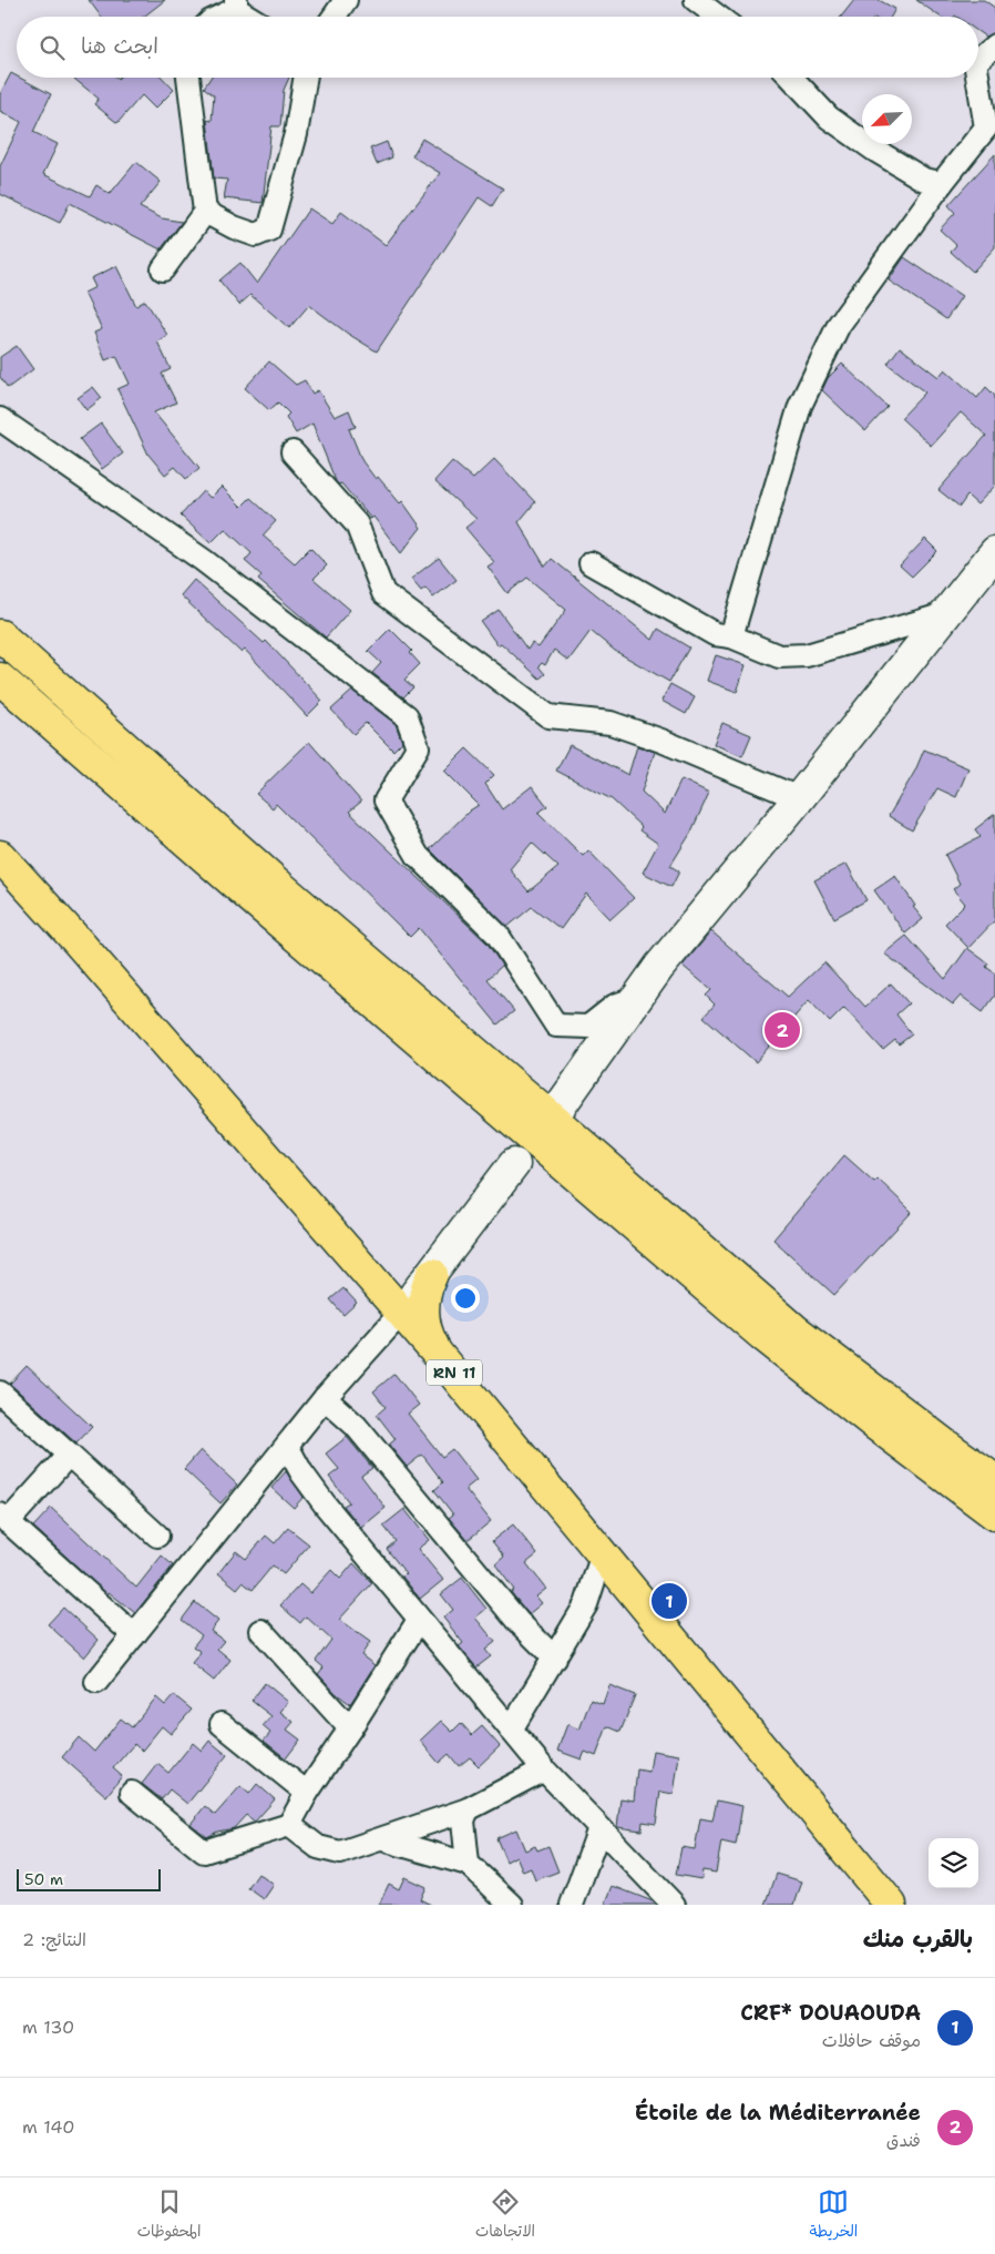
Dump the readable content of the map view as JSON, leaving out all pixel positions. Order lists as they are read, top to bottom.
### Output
{
  "streets": {
    "main road": ["RN 11"]
  },
  "scale_bar": "50 m",
  "north": "bottom left",
  "page": {
    "search": "ابحث هنا",
    "pins": ["2", "1"],
    "scale": "50 m",
    "heading": ["بالقرب منك", "النتائج: 2"],
    "list": [
      {
        "mark": "1",
        "name": "CRF* DOUAOUDA",
        "note": "موقف حافلات",
        "value": "130 m"
      },
      {
        "mark": "2",
        "name": "Étoile de la Méditerranée",
        "note": "فندق",
        "value": "140 m"
      }
    ],
    "nav": ["الخريطة", "الاتجاهات", "المحفوظات"]
  }
}
